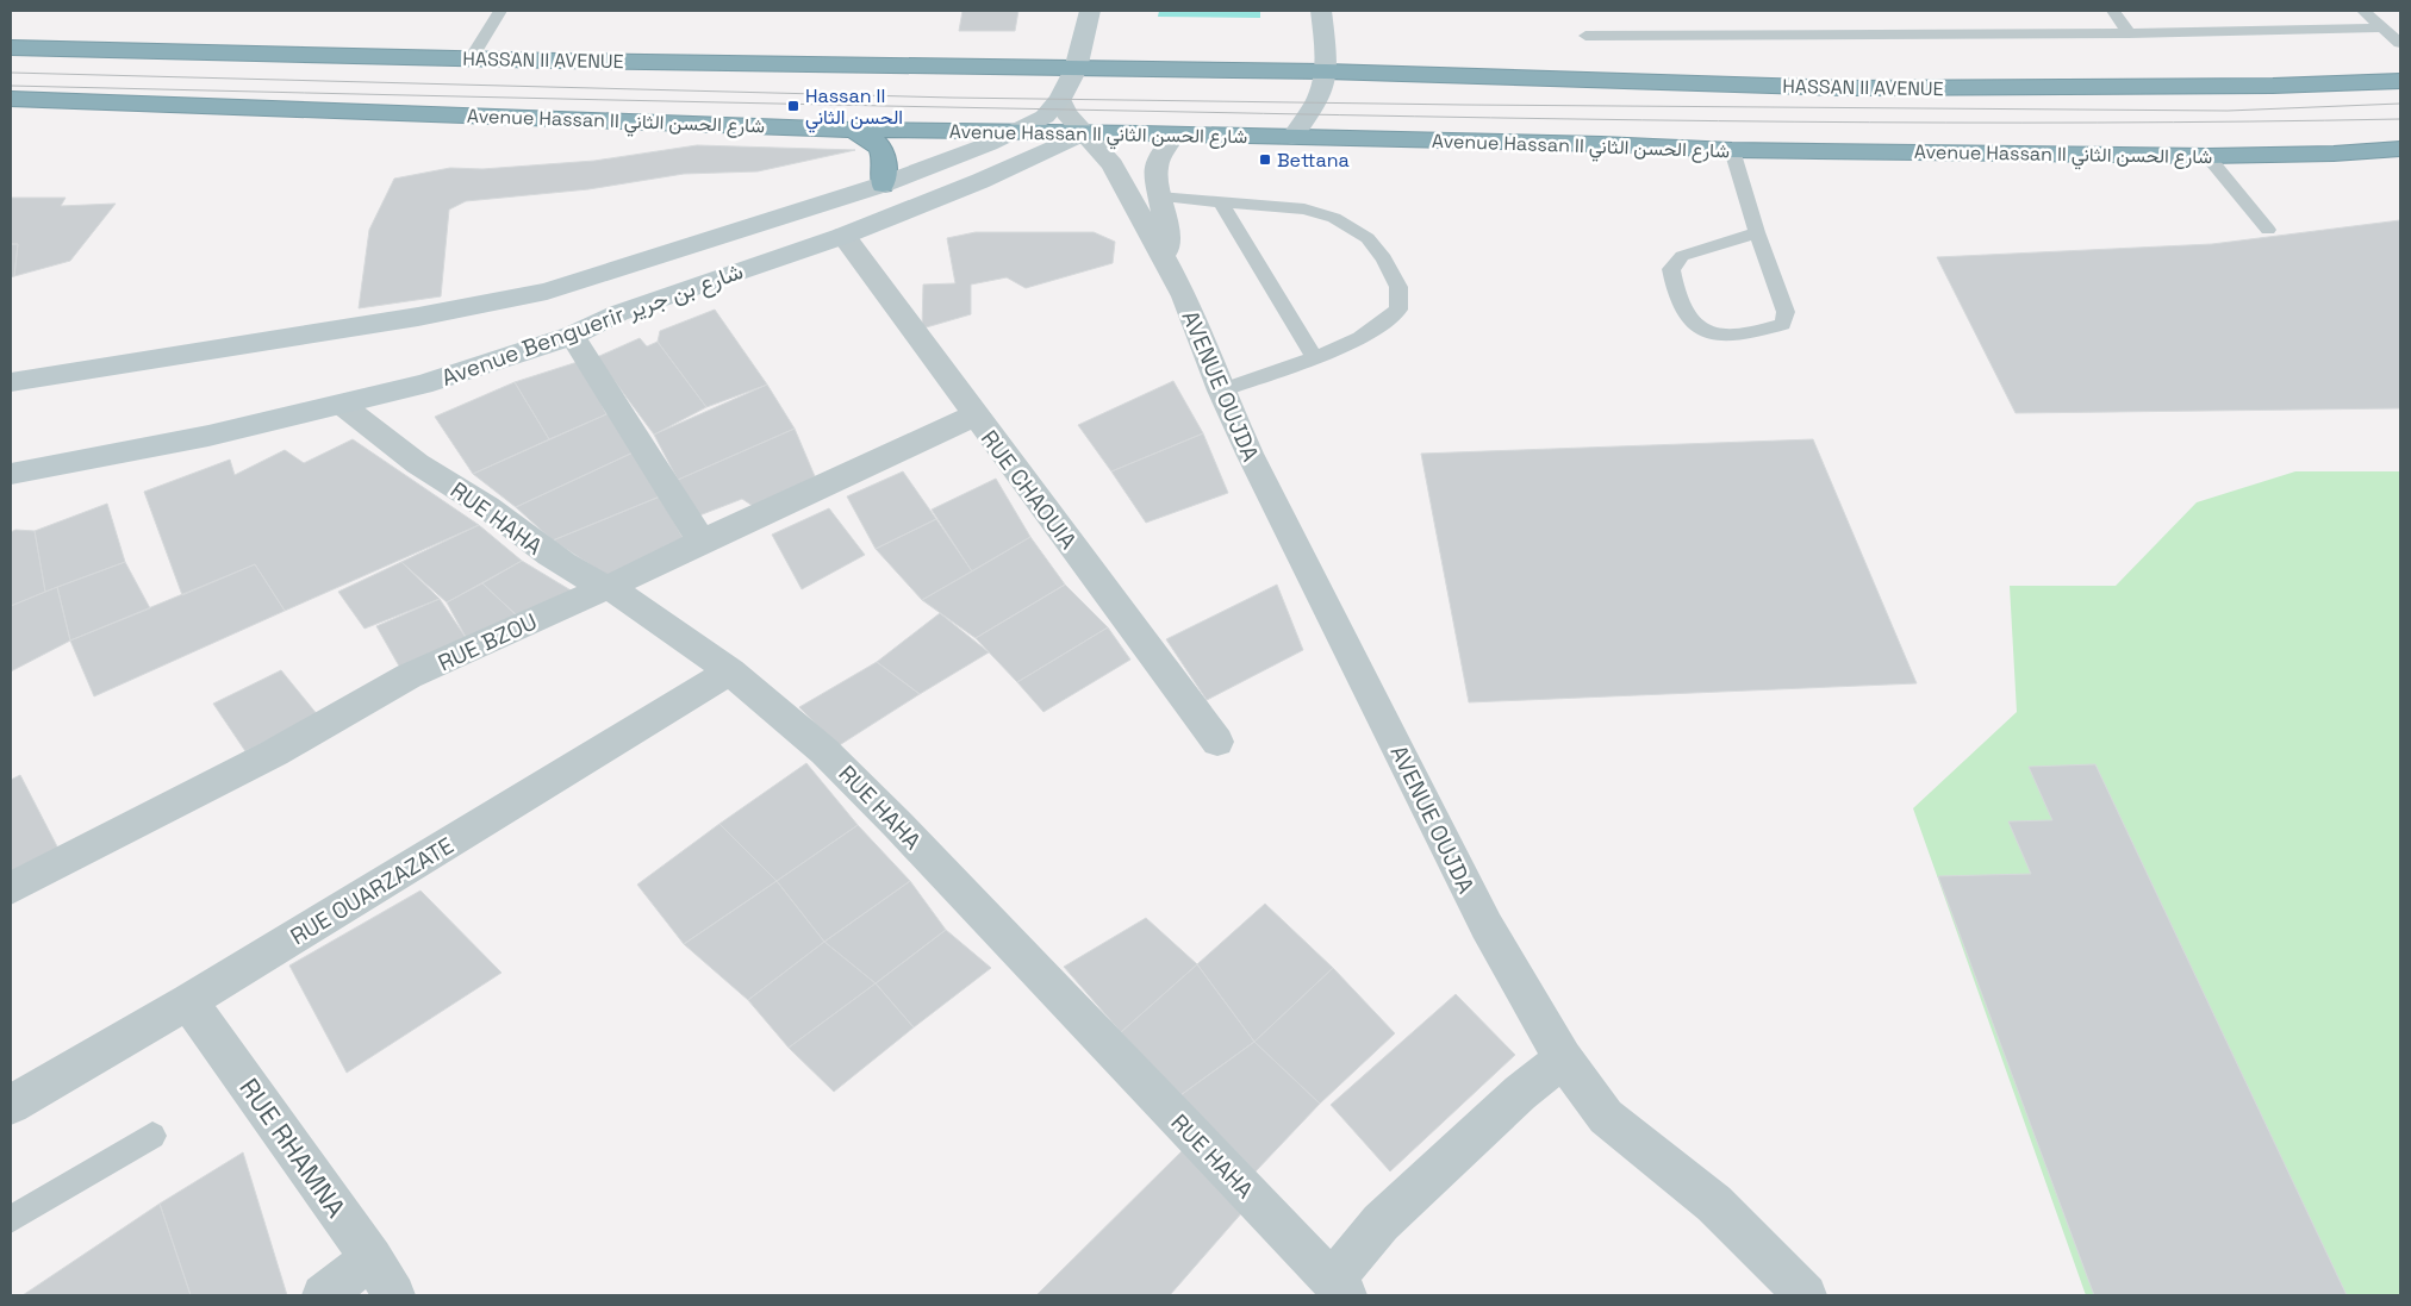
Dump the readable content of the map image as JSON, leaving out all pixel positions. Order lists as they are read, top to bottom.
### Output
{
  "streets": {
    "highway": ["HASSAN II AVENUE", "Avenue Hassan II شارع الحسن الثاني"],
    "main road": ["Avenue Benguerir شارع بن جرير"],
    "street": [
      "AVENUE OUJDA",
      "RUE CHAOUIA",
      "RUE HAHA",
      "RUE BZOU",
      "RUE OUARZAZATE",
      "RUE RHAMNA"
    ]
  },
  "crossings": [
    ["HASSAN II AVENUE", "Avenue Benguerir شارع بن جرير"],
    ["Avenue Hassan II شارع الحسن الثاني", "Avenue Benguerir شارع بن جرير"],
    ["Avenue Hassan II شارع الحسن الثاني", "AVENUE OUJDA"],
    ["Avenue Benguerir شارع بن جرير", "AVENUE OUJDA"],
    ["Avenue Benguerir شارع بن جرير", "RUE CHAOUIA"],
    ["Avenue Benguerir شارع بن جرير", "RUE HAHA"],
    ["RUE CHAOUIA", "RUE BZOU"],
    ["RUE HAHA", "RUE BZOU"],
    ["RUE HAHA", "RUE OUARZAZATE"],
    ["RUE OUARZAZATE", "RUE RHAMNA"]
  ],
  "places": {
    "transit": ["Hassan II الحسن الثاني", "Bettana"]
  }
}
